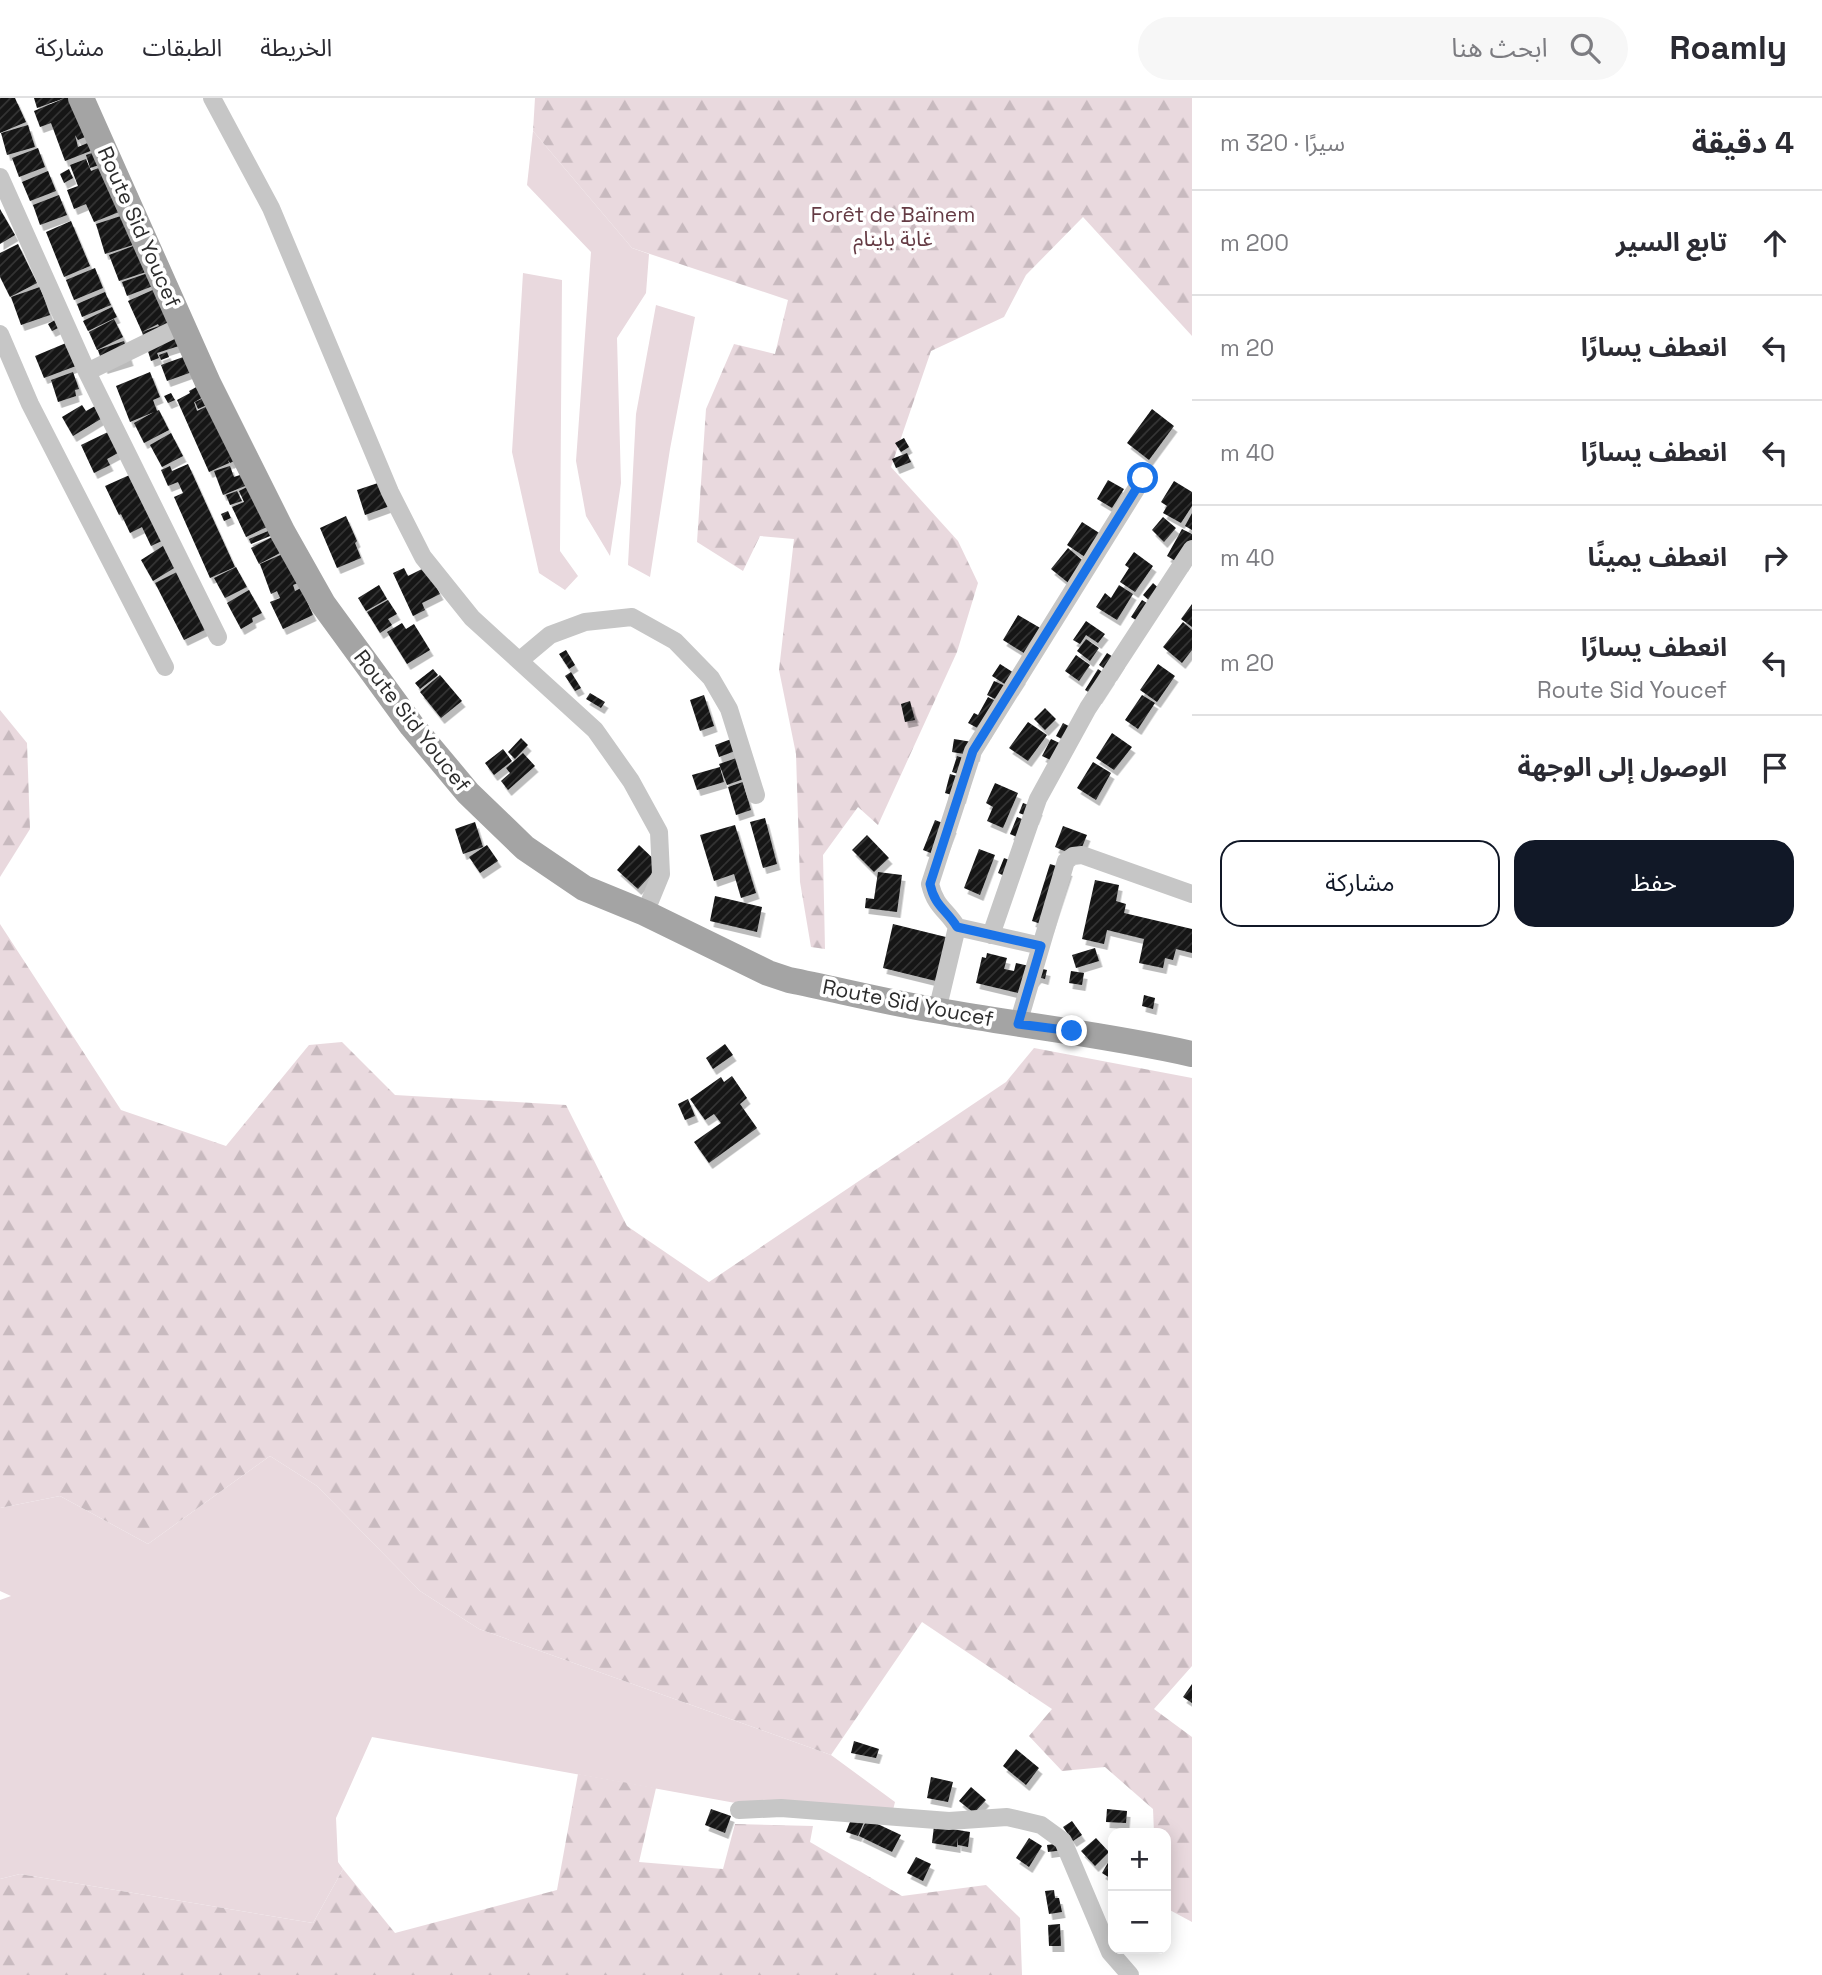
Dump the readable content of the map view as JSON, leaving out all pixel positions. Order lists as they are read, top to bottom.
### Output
{
  "streets": {
    "main road": ["Route Sid Youcef"]
  },
  "parks": ["Forêt de Baïnem غابة باينام"],
  "page": {
    "header": "Roamly",
    "search": "ابحث هنا",
    "nav": ["الخريطة", "الطبقات", "مشاركة"],
    "heading": ["4 دقيقة", "سيرًا · 320 m"],
    "list": [
      ["تابع السير", "200 m"],
      ["انعطف يسارًا", "20 m"],
      ["انعطف يسارًا", "40 m"],
      ["انعطف يمينًا", "40 m"],
      ["انعطف يسارًا", "Route Sid Youcef", "20 m"],
      "الوصول إلى الوجهة"
    ],
    "buttons": ["حفظ", "مشاركة"],
    "map_buttons": ["+", "−"]
  }
}
